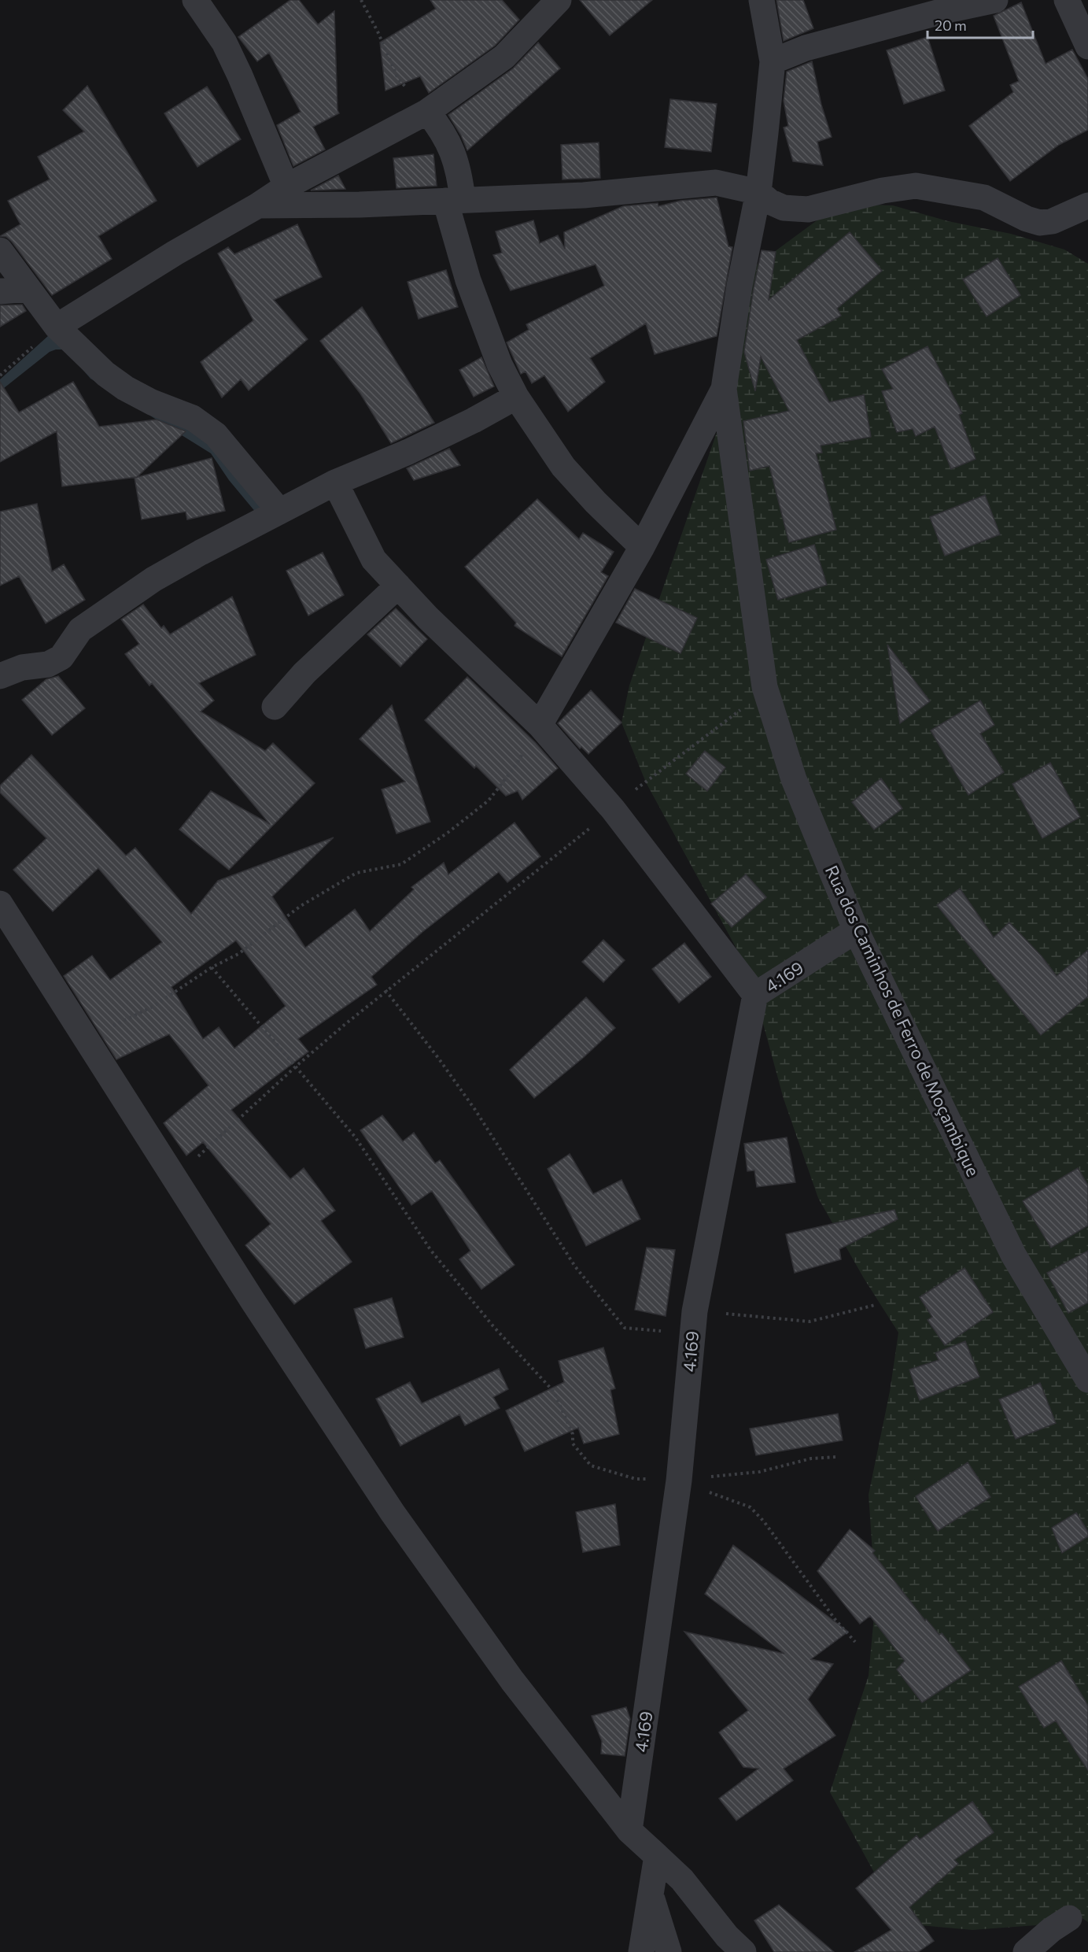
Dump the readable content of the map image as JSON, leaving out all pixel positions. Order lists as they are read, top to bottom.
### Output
{
  "streets": {
    "street": ["4.169", "Rua dos Caminhos de Ferro de Moçambique"]
  },
  "crossings": [
    ["4.169", "Rua dos Caminhos de Ferro de Moçambique"]
  ],
  "scale_bar": "20 m"
}
